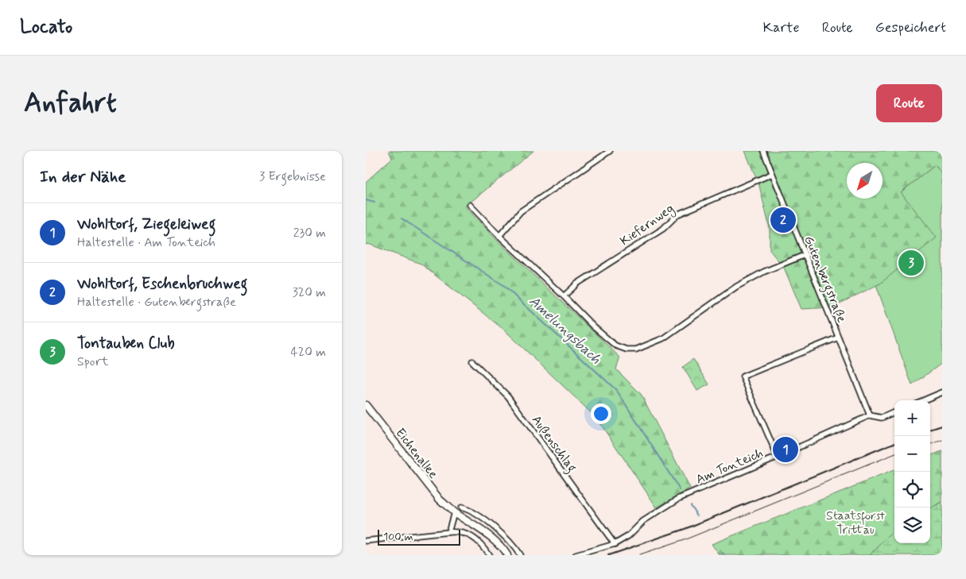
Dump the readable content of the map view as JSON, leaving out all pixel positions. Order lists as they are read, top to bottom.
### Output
{
  "streets": {
    "street": [
      "Kiefernweg",
      "Gutenbergstraße",
      "Außenschlag",
      "Eichenallee",
      "Am Tonteich"
    ]
  },
  "crossings": [
    ["Kiefernweg", "Gutenbergstraße"],
    ["Gutenbergstraße", "Am Tonteich"],
    ["Außenschlag", "Am Tonteich"]
  ],
  "water": ["Amelungsbach"],
  "parks": ["Staatsforst Trittau"],
  "scale_bar": "100 m",
  "north": "bottom left",
  "page": {
    "header": "Locato",
    "nav": ["Karte", "Route", "Gespeichert"],
    "buttons": "Route",
    "title": "Anfahrt",
    "heading": ["In der Nähe", "3 Ergebnisse"],
    "list": [
      {
        "mark": "1",
        "name": "Wohltorf, Ziegeleiweg",
        "note": "Haltestelle · Am Tonteich",
        "value": "230 m"
      },
      {
        "mark": "2",
        "name": "Wohltorf, Eschenbruchweg",
        "note": "Haltestelle · Gutenbergstraße",
        "value": "320 m"
      },
      {
        "mark": "3",
        "name": "Tontauben Club",
        "note": "Sport",
        "value": "420 m"
      }
    ],
    "pins": ["2", "3", "1"],
    "map_buttons": ["+", "−"],
    "scale": "100 m"
  }
}
